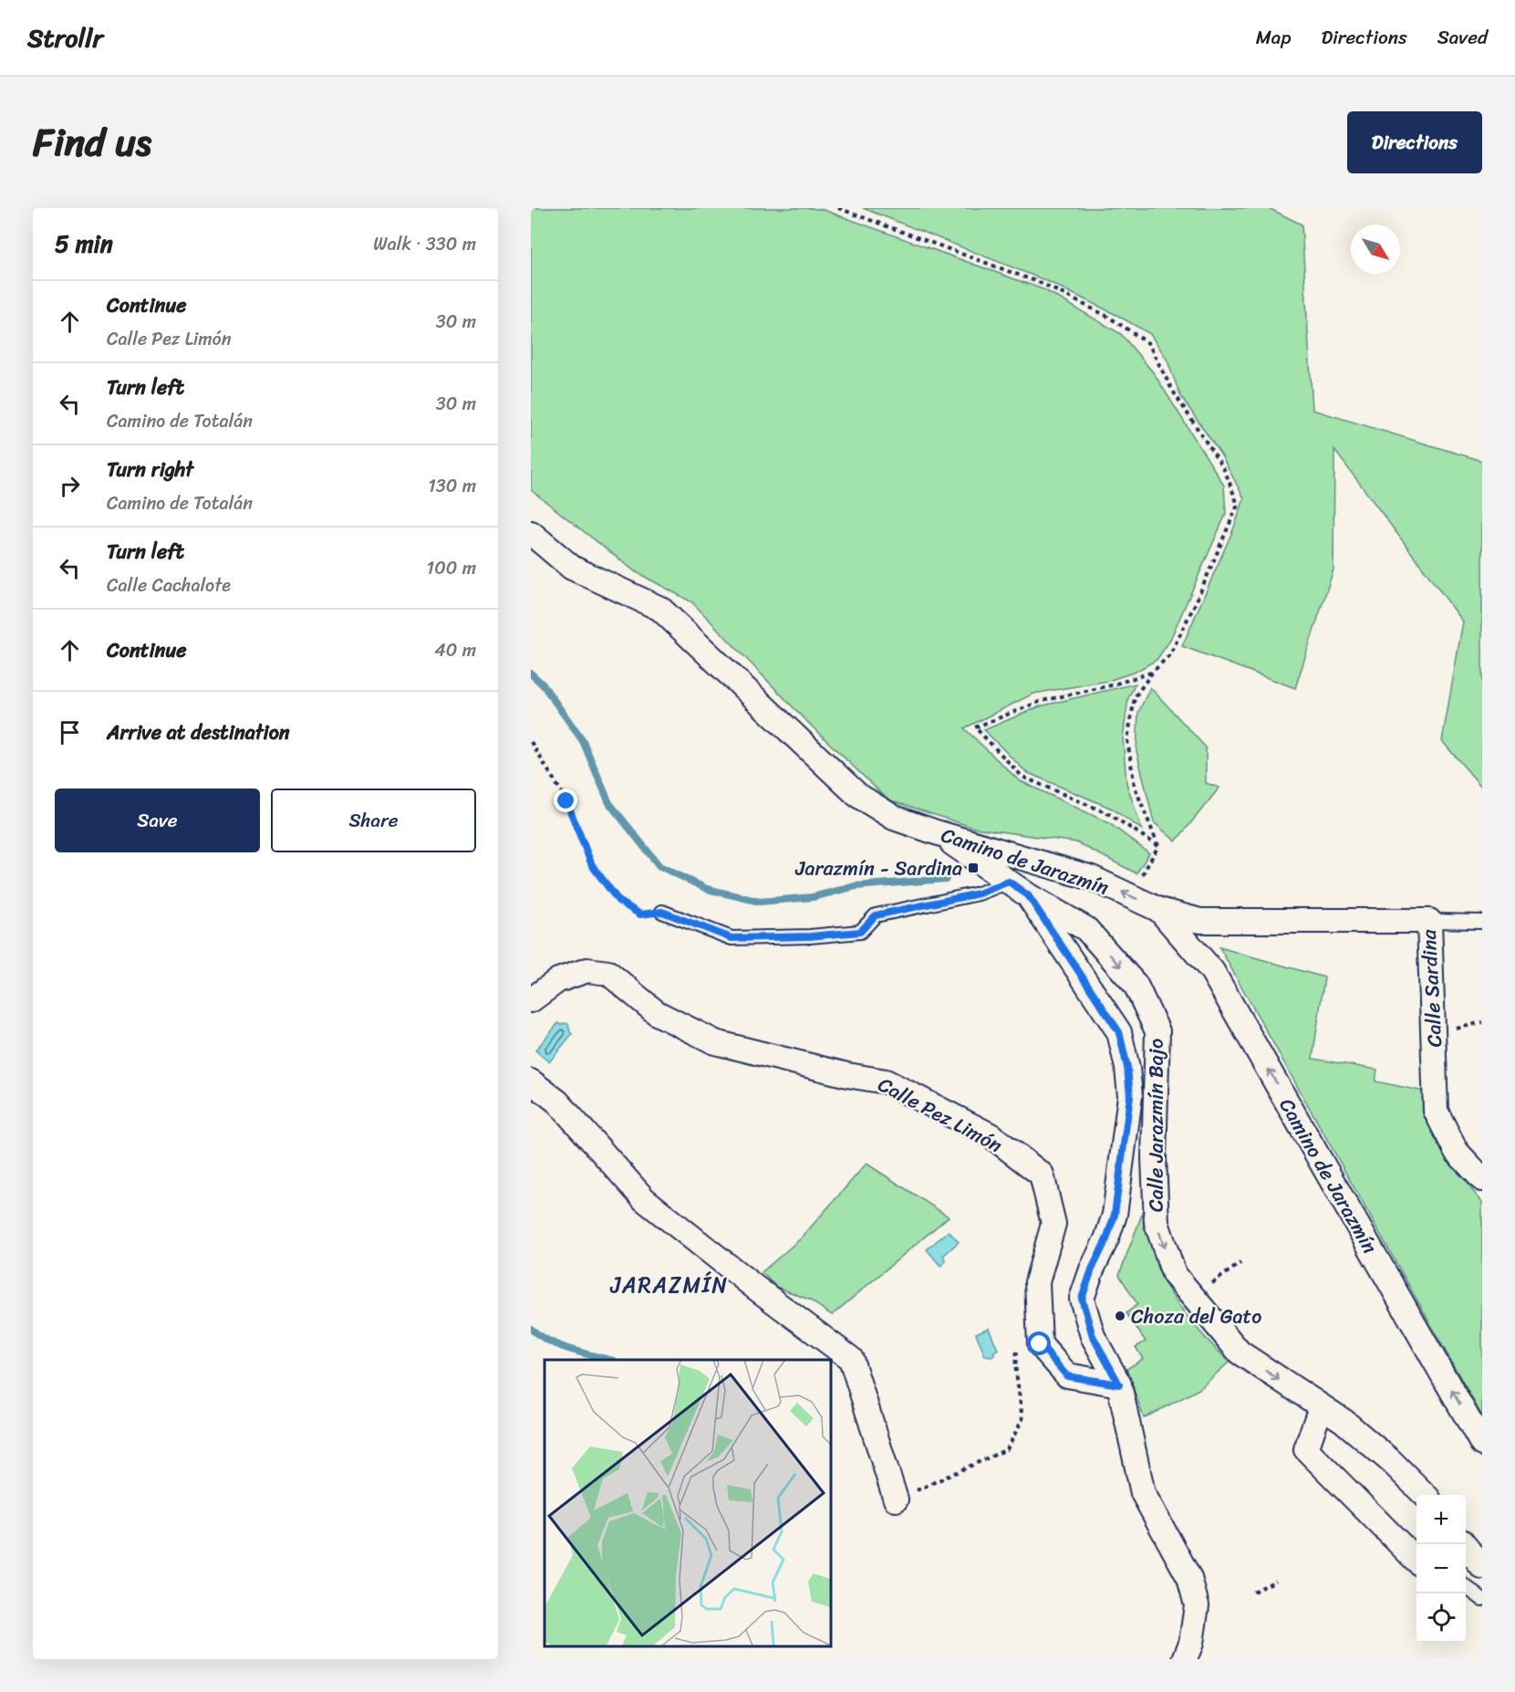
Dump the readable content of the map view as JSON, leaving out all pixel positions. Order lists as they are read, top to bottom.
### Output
{
  "streets": {
    "street": [
      "Camino de Jarazmín",
      "Calle Sardina",
      "Calle Pez Limón",
      "Calle Jarazmín Bajo"
    ]
  },
  "crossings": [
    ["Camino de Jarazmín", "Calle Sardina"],
    ["Camino de Jarazmín", "Calle Jarazmín Bajo"]
  ],
  "one_way": ["Camino de Jarazmín"],
  "districts": ["JARAZMÍN"],
  "places": {
    "transit": ["Jarazmín - Sardina"],
    "other": ["Choza del Gato"]
  },
  "north": "bottom right",
  "page": {
    "header": "Strollr",
    "nav": ["Map", "Directions", "Saved"],
    "title": "Find us",
    "buttons": [
      "Directions",
      ["Save", "Share"]
    ],
    "heading": ["5 min", "Walk · 330 m"],
    "list": [
      ["Continue", "Calle Pez Limón", "30 m"],
      ["Turn left", "Camino de Totalán", "30 m"],
      ["Turn right", "Camino de Totalán", "130 m"],
      ["Turn left", "Calle Cachalote", "100 m"],
      ["Continue", "40 m"],
      "Arrive at destination"
    ],
    "map_buttons": ["+", "−"]
  }
}
